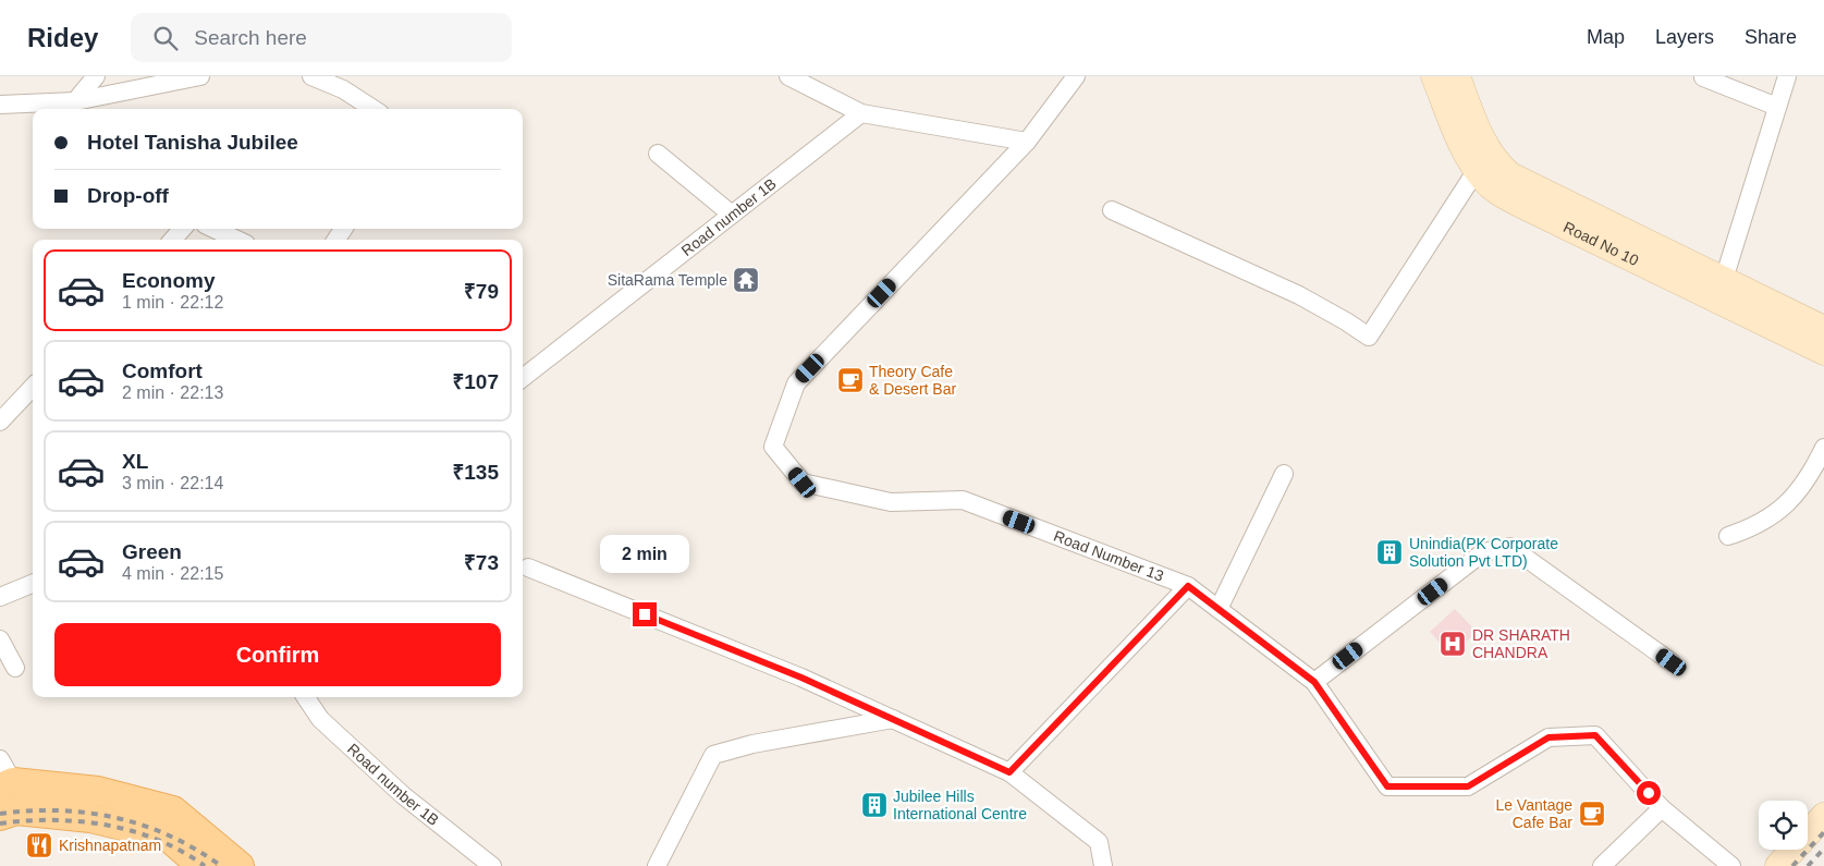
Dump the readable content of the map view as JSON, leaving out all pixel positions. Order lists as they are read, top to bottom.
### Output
{
  "streets": {
    "main road": ["Road No 10"],
    "street": ["Road number 1B", "Road Number 13"]
  },
  "places": {
    "temple": ["SitaRama Temple"],
    "cafe": ["Theory Cafe & Desert Bar", "Le Vantage Cafe Bar"],
    "building": ["Unindia(PK Corporate Solution Pvt LTD)", "Jubilee Hills International Centre"],
    "hospital": ["DR SHARATH CHANDRA"],
    "restaurant": ["Krishnapatnam"]
  },
  "page": {
    "header": "Ridey",
    "search": "Search here",
    "nav": ["Map", "Layers", "Share"],
    "banner": ["Hotel Tanisha Jubilee", "Drop-off"],
    "list": [
      {
        "name": "Economy",
        "note": "1 min · 22:12",
        "value": "₹79"
      },
      {
        "name": "Comfort",
        "note": "2 min · 22:13",
        "value": "₹107"
      },
      {
        "name": "XL",
        "note": "3 min · 22:14",
        "value": "₹135"
      },
      {
        "name": "Green",
        "note": "4 min · 22:15",
        "value": "₹73"
      }
    ],
    "bubble": "2 min",
    "buttons": "Confirm"
  }
}
